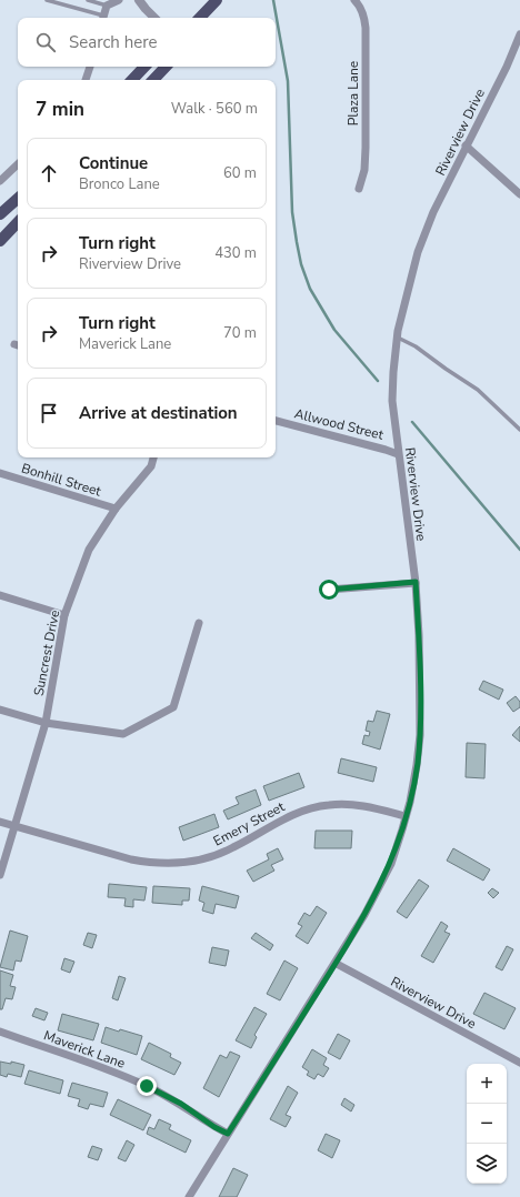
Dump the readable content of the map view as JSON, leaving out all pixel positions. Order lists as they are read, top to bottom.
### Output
{
  "streets": {
    "street": [
      "Plaza Lane",
      "Riverview Drive",
      "Allwood Street",
      "Bonhill Street",
      "Suncrest Drive",
      "Emery Street",
      "Maverick Lane"
    ]
  },
  "crossings": [
    ["Riverview Drive", "Allwood Street"],
    ["Riverview Drive", "Emery Street"],
    ["Riverview Drive", "Maverick Lane"],
    ["Bonhill Street", "Suncrest Drive"],
    ["Suncrest Drive", "Emery Street"]
  ],
  "page": {
    "search": "Search here",
    "heading": ["7 min", "Walk · 560 m"],
    "list": [
      ["Continue", "Bronco Lane", "60 m"],
      ["Turn right", "Riverview Drive", "430 m"],
      ["Turn right", "Maverick Lane", "70 m"],
      "Arrive at destination"
    ],
    "map_buttons": ["+", "−"]
  }
}
